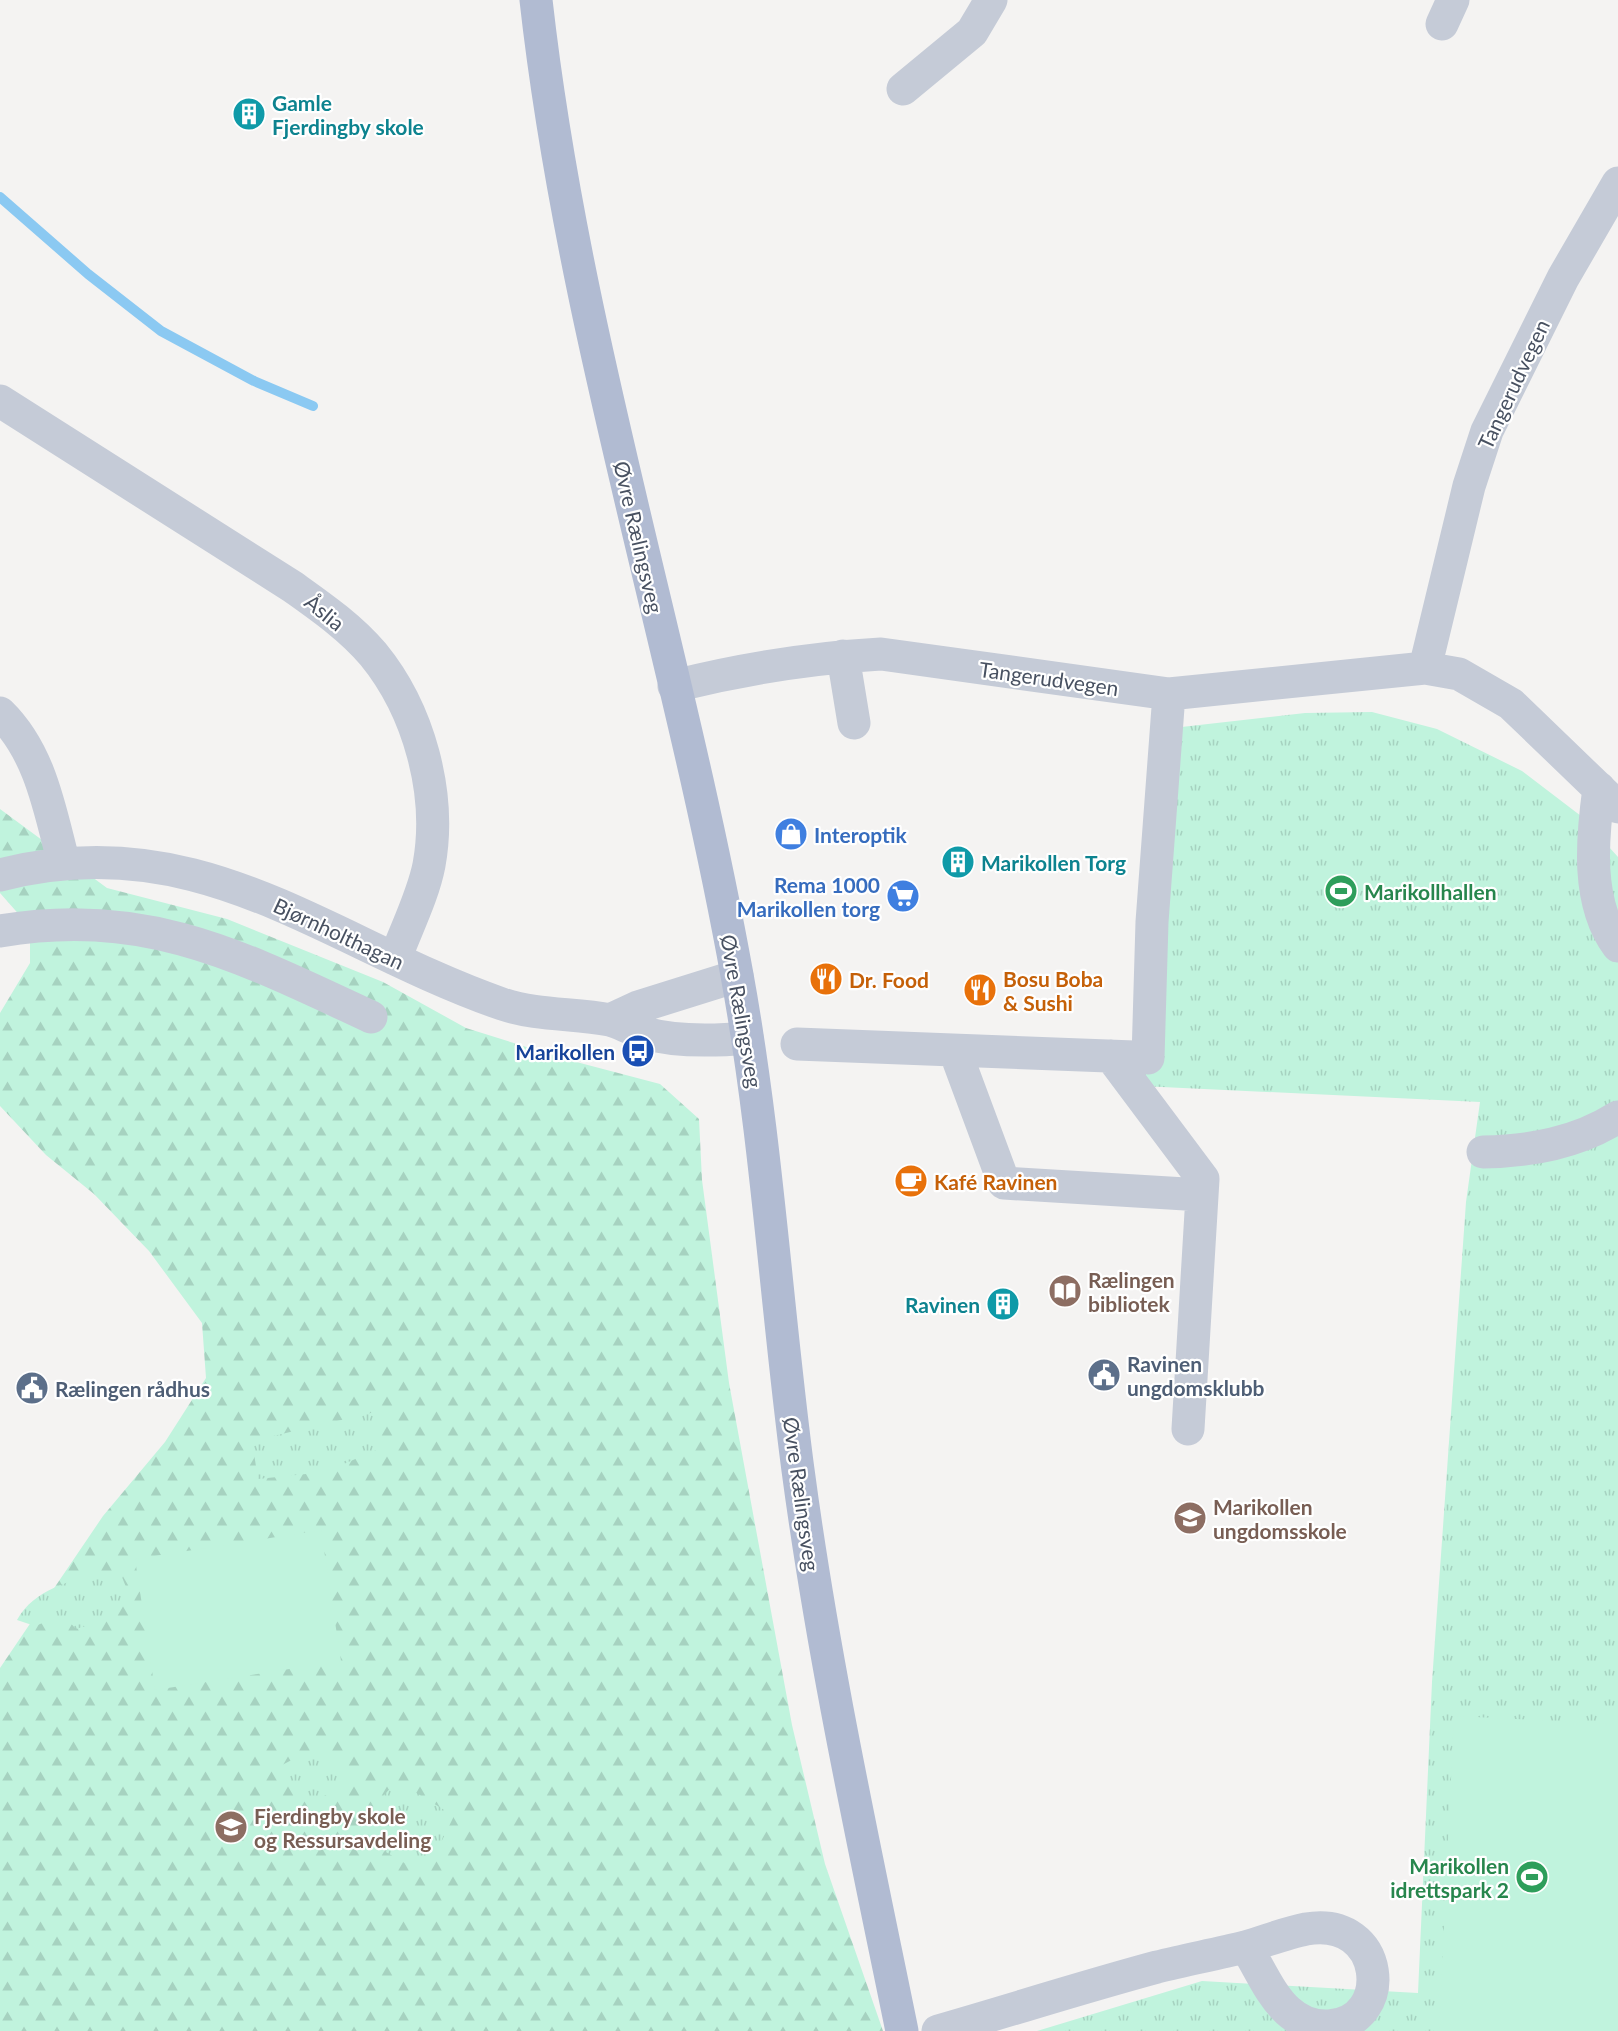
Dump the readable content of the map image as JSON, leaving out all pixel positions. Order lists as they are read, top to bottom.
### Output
{
  "streets": {
    "main road": ["Øvre Rælingsveg"],
    "street": ["Tangerudvegen", "Åslia", "Bjørnholthagan"]
  },
  "crossings": [
    ["Tangerudvegen", "Øvre Rælingsveg"],
    ["Øvre Rælingsveg", "Bjørnholthagan"],
    ["Åslia", "Bjørnholthagan"]
  ],
  "places": {
    "building": ["Gamle Fjerdingby skole", "Marikollen Torg", "Ravinen"],
    "shop": ["Interoptik"],
    "sports": ["Marikollhallen", "Marikollen idrettspark 2"],
    "supermarket": ["Rema 1000 Marikollen torg"],
    "restaurant": ["Dr. Food", "Bosu Boba & Sushi"],
    "bus stop": ["Marikollen"],
    "cafe": ["Kafé Ravinen"],
    "library": ["Rælingen bibliotek"],
    "public building": ["Ravinen ungdomsklubb", "Rælingen rådhus"],
    "school or university": ["Marikollen ungdomsskole", "Fjerdingby skole og Ressursavdeling"]
  }
}
